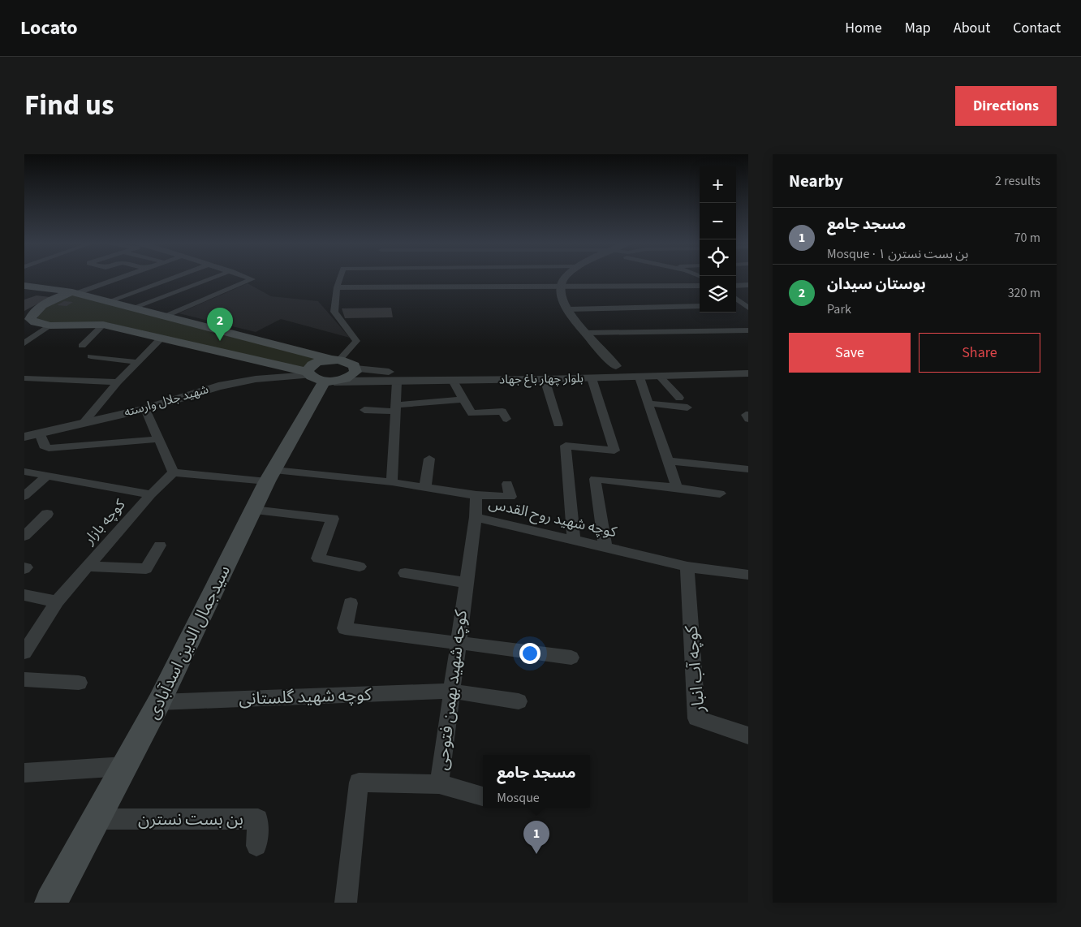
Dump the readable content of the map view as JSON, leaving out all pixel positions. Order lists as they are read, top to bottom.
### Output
{
  "streets": {
    "main road": ["سیدجمال الدین اسدآبادی"],
    "street": [
      "بلوار چهار باغ جهاد",
      "شهید جلال وارسته",
      "کوچه شهید روح القدس",
      "کوچه بازار",
      "کوچه آب انبار",
      "کوچه شهید بهمن فتوحی",
      "کوچه شهید گلستانی",
      "بن بست نسترن"
    ]
  },
  "crossings": [
    ["بلوار چهار باغ جهاد", "شهید جلال وارسته"],
    ["بلوار چهار باغ جهاد", "سیدجمال الدین اسدآبادی"],
    ["شهید جلال وارسته", "سیدجمال الدین اسدآبادی"],
    ["کوچه شهید روح القدس", "کوچه بازار"],
    ["کوچه شهید روح القدس", "سیدجمال الدین اسدآبادی"],
    ["کوچه شهید روح القدس", "کوچه آب انبار"],
    ["کوچه شهید روح القدس", "کوچه شهید بهمن فتوحی"],
    ["سیدجمال الدین اسدآبادی", "کوچه شهید گلستانی"],
    ["سیدجمال الدین اسدآبادی", "بن بست نسترن"],
    ["کوچه شهید بهمن فتوحی", "کوچه شهید گلستانی"]
  ],
  "page": {
    "header": "Locato",
    "nav": [
      "Home",
      "Map",
      "About",
      "Contact"
    ],
    "title": "Find us",
    "buttons": [
      "Directions",
      ["Save", "Share"]
    ],
    "heading": ["Nearby", "2 results"],
    "map_buttons": ["+", "−"],
    "list": [
      {
        "mark": "1",
        "name": "مسجد جامع",
        "note": "Mosque · بن بست نسترن ۱",
        "value": "70 m"
      },
      {
        "mark": "2",
        "name": "بوستان سیدان",
        "note": "Park",
        "value": "320 m"
      }
    ],
    "pins": ["2", "1"],
    "popup": ["مسجد جامع", "Mosque"]
  }
}
